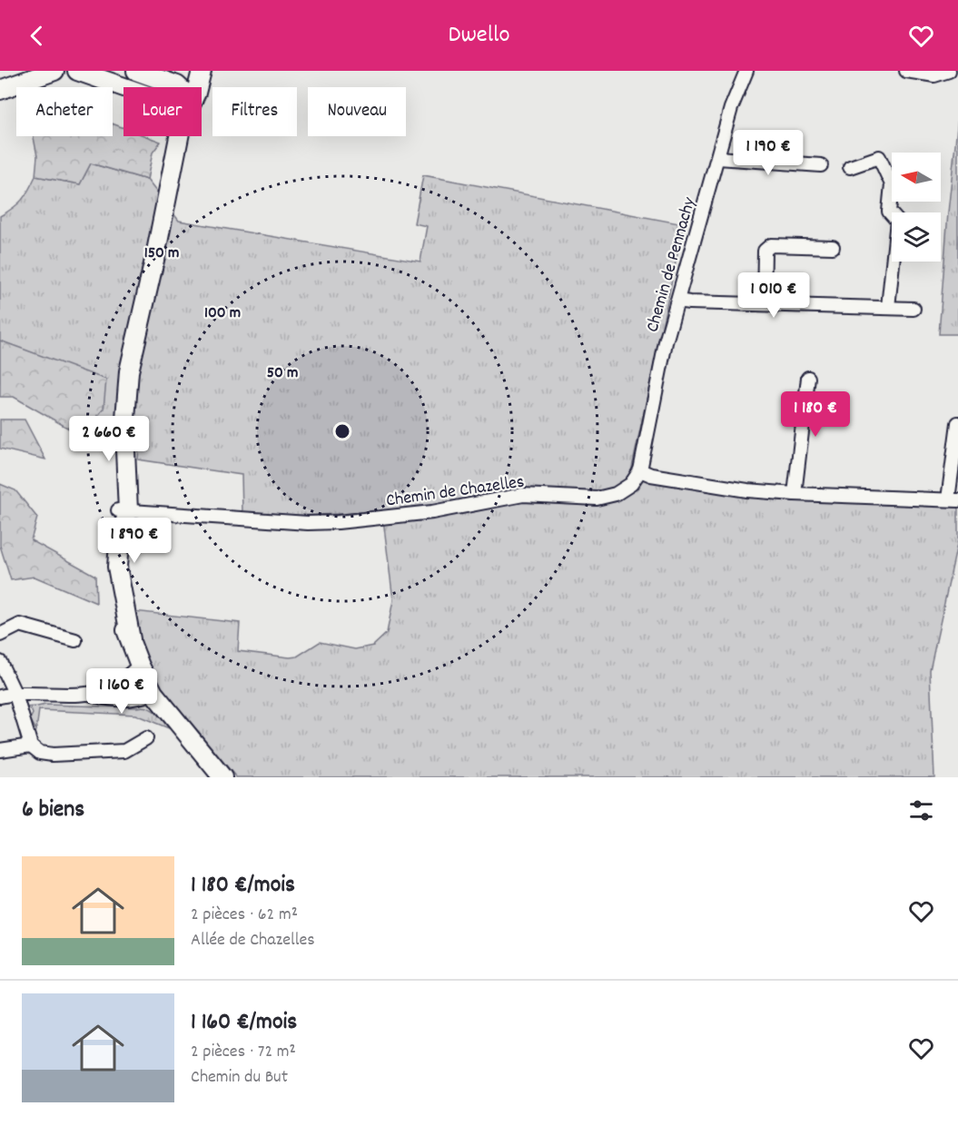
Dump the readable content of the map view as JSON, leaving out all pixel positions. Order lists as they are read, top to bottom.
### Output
{
  "streets": {
    "street": ["Chemin de Pennachy", "Chemin de Chazelles"]
  },
  "crossings": [
    ["Chemin de Pennachy", "Chemin de Chazelles"]
  ],
  "north": "left",
  "page": {
    "header": "Dwello",
    "chip": [
      "Acheter",
      "Louer",
      "Filtres",
      "Nouveau"
    ],
    "price": [
      "1 190 €",
      "1 010 €",
      "1 180 €",
      "2 660 €",
      "1 890 €",
      "1 160 €"
    ],
    "heading": "6 biens",
    "list": [
      {
        "name": "1 180 €/mois",
        "note": "2 pièces · 62 m² · Allée de Chazelles"
      },
      {
        "name": "1 160 €/mois",
        "note": "2 pièces · 72 m² · Chemin du But"
      }
    ]
  },
  "rings": ["150 m", "100 m", "50 m"]
}
